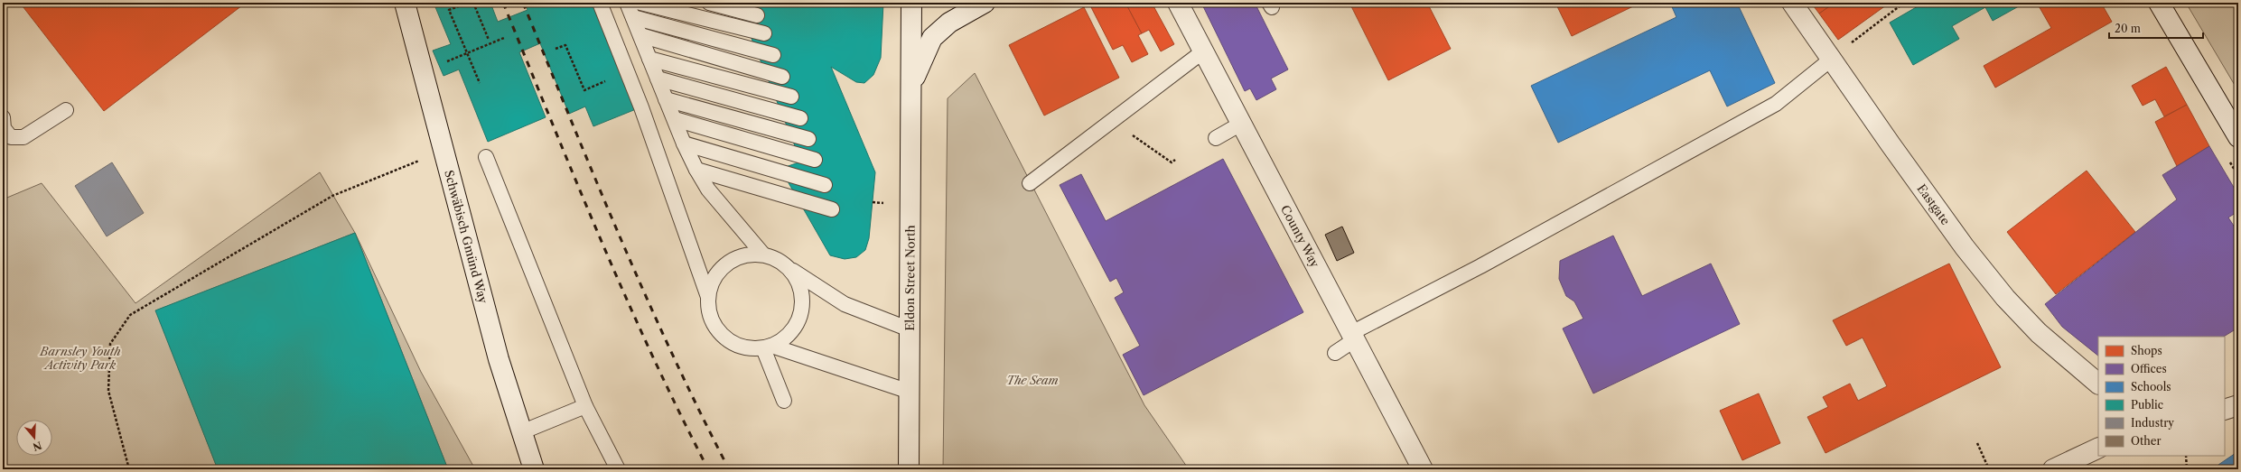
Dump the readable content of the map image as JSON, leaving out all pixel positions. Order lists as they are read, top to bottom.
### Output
{
  "streets": {
    "street": [
      "Eastgate",
      "County Way",
      "Schwäbisch Gmünd Way",
      "Eldon Street North"
    ]
  },
  "parks": ["Barnsley Youth Activity Park", "The Seam"],
  "legend": [
    "Shops",
    "Offices",
    "Schools",
    "Public",
    "Industry",
    "Other"
  ],
  "scale_bar": "20 m",
  "north": "bottom"
}
